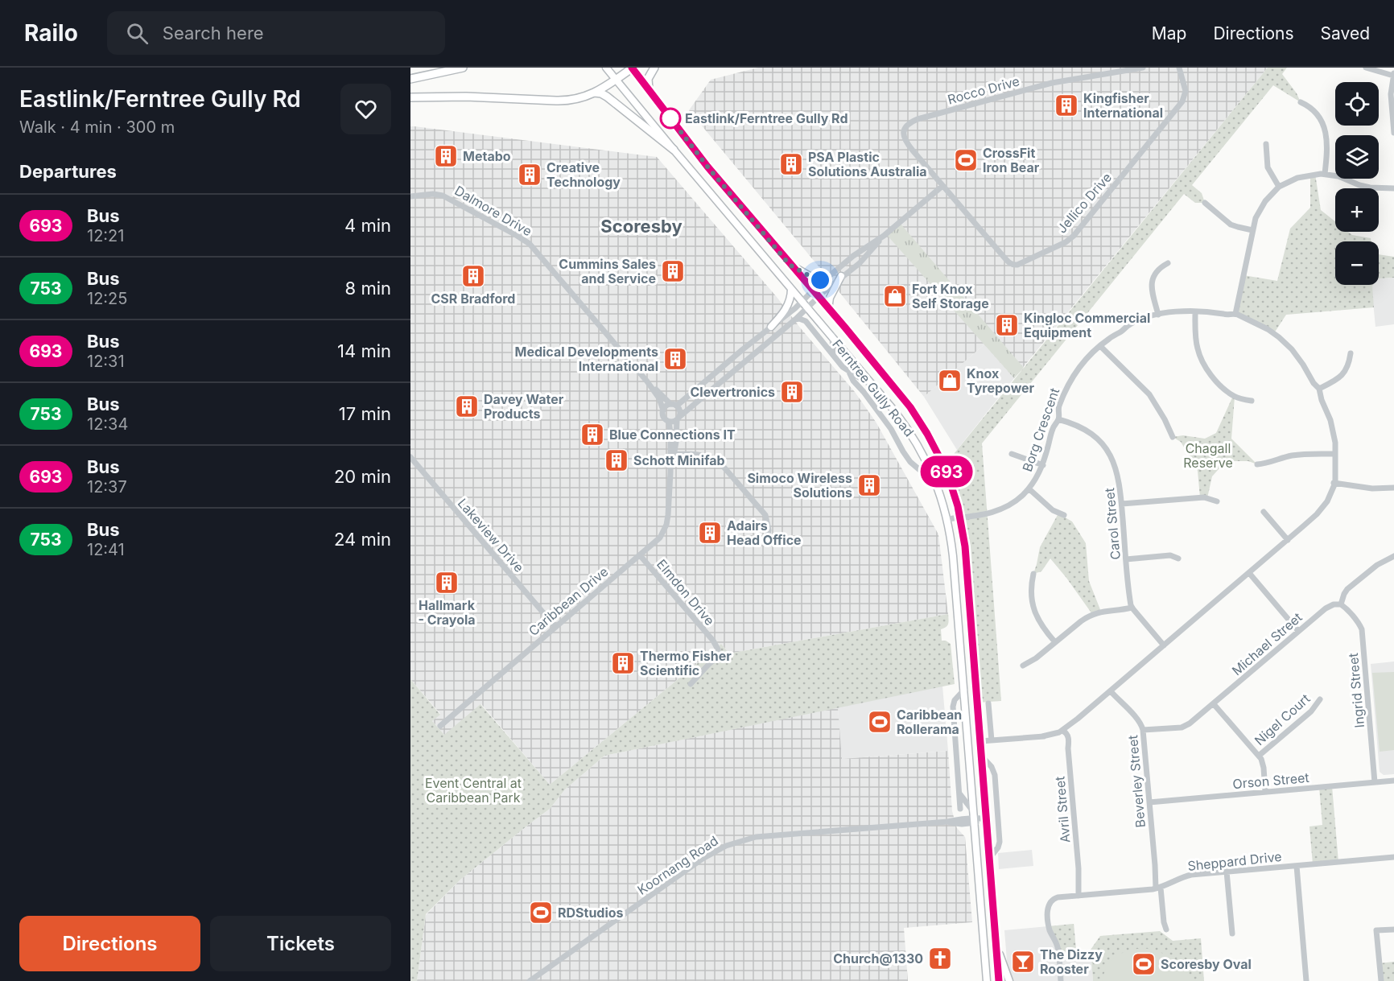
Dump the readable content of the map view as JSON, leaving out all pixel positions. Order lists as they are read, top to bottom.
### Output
{
  "streets": {
    "main road": ["Ferntree Gully Road"],
    "street": [
      "Rocco Drive",
      "Jellico Drive",
      "Dalmore Drive",
      "Borg Crescent",
      "Carol Street",
      "Lakeview Drive",
      "Elmdon Drive",
      "Caribbean Drive",
      "Michael Street",
      "Ingrid Street",
      "Nigel Court",
      "Orson Street",
      "Beverley Street",
      "Avril Street",
      "Sheppard Drive",
      "Koornang Road"
    ]
  },
  "crossings": [
    ["Rocco Drive", "Jellico Drive"],
    ["Dalmore Drive", "Caribbean Drive"],
    ["Ferntree Gully Road", "Borg Crescent"],
    ["Ferntree Gully Road", "Koornang Road"],
    ["Borg Crescent", "Carol Street"],
    ["Borg Crescent", "Beverley Street"],
    ["Borg Crescent", "Avril Street"],
    ["Lakeview Drive", "Caribbean Drive"],
    ["Elmdon Drive", "Caribbean Drive"],
    ["Michael Street", "Ingrid Street"],
    ["Michael Street", "Beverley Street"],
    ["Ingrid Street", "Orson Street"],
    ["Orson Street", "Beverley Street"],
    ["Beverley Street", "Sheppard Drive"],
    ["Avril Street", "Sheppard Drive"]
  ],
  "districts": ["Scoresby"],
  "parks": ["Chagall Reserve", "Event Central at Caribbean Park"],
  "places": {
    "building": [
      "Kingfisher International",
      "Metabo",
      "PSA Plastic Solutions Australia",
      "Creative Technology",
      "Cummins Sales and Service",
      "CSR Bradford",
      "Kingloc Commercial Equipment",
      "Medical Developments International",
      "Clevertronics",
      "Davey Water Products",
      "Blue Connections IT",
      "Schott Minifab",
      "Simoco Wireless Solutions",
      "Adairs Head Office",
      "Hallmark - Crayola",
      "Thermo Fisher Scientific"
    ],
    "other": ["Eastlink/Ferntree Gully Rd"],
    "sports": [
      "CrossFit Iron Bear",
      "Caribbean Rollerama",
      "RDStudios",
      "Scoresby Oval"
    ],
    "shop": ["Fort Knox Self Storage", "Knox Tyrepower"],
    "church": ["Church@1330"],
    "bar": ["The Dizzy Rooster"]
  },
  "lines": ["bus line 693"],
  "page": {
    "header": "Railo",
    "search": "Search here",
    "nav": ["Map", "Directions", "Saved"],
    "heading": [
      ["Eastlink/Ferntree Gully Rd", "Walk · 4 min · 300 m"],
      "Departures"
    ],
    "on_map": "693",
    "map_buttons": ["+", "−"],
    "list": [
      {
        "mark": "693",
        "name": "Bus",
        "note": "12:21",
        "value": "4 min"
      },
      {
        "mark": "753",
        "name": "Bus",
        "note": "12:25",
        "value": "8 min"
      },
      {
        "mark": "693",
        "name": "Bus",
        "note": "12:31",
        "value": "14 min"
      },
      {
        "mark": "753",
        "name": "Bus",
        "note": "12:34",
        "value": "17 min"
      },
      {
        "mark": "693",
        "name": "Bus",
        "note": "12:37",
        "value": "20 min"
      },
      {
        "mark": "753",
        "name": "Bus",
        "note": "12:41",
        "value": "24 min"
      }
    ],
    "buttons": ["Directions", "Tickets"]
  }
}
